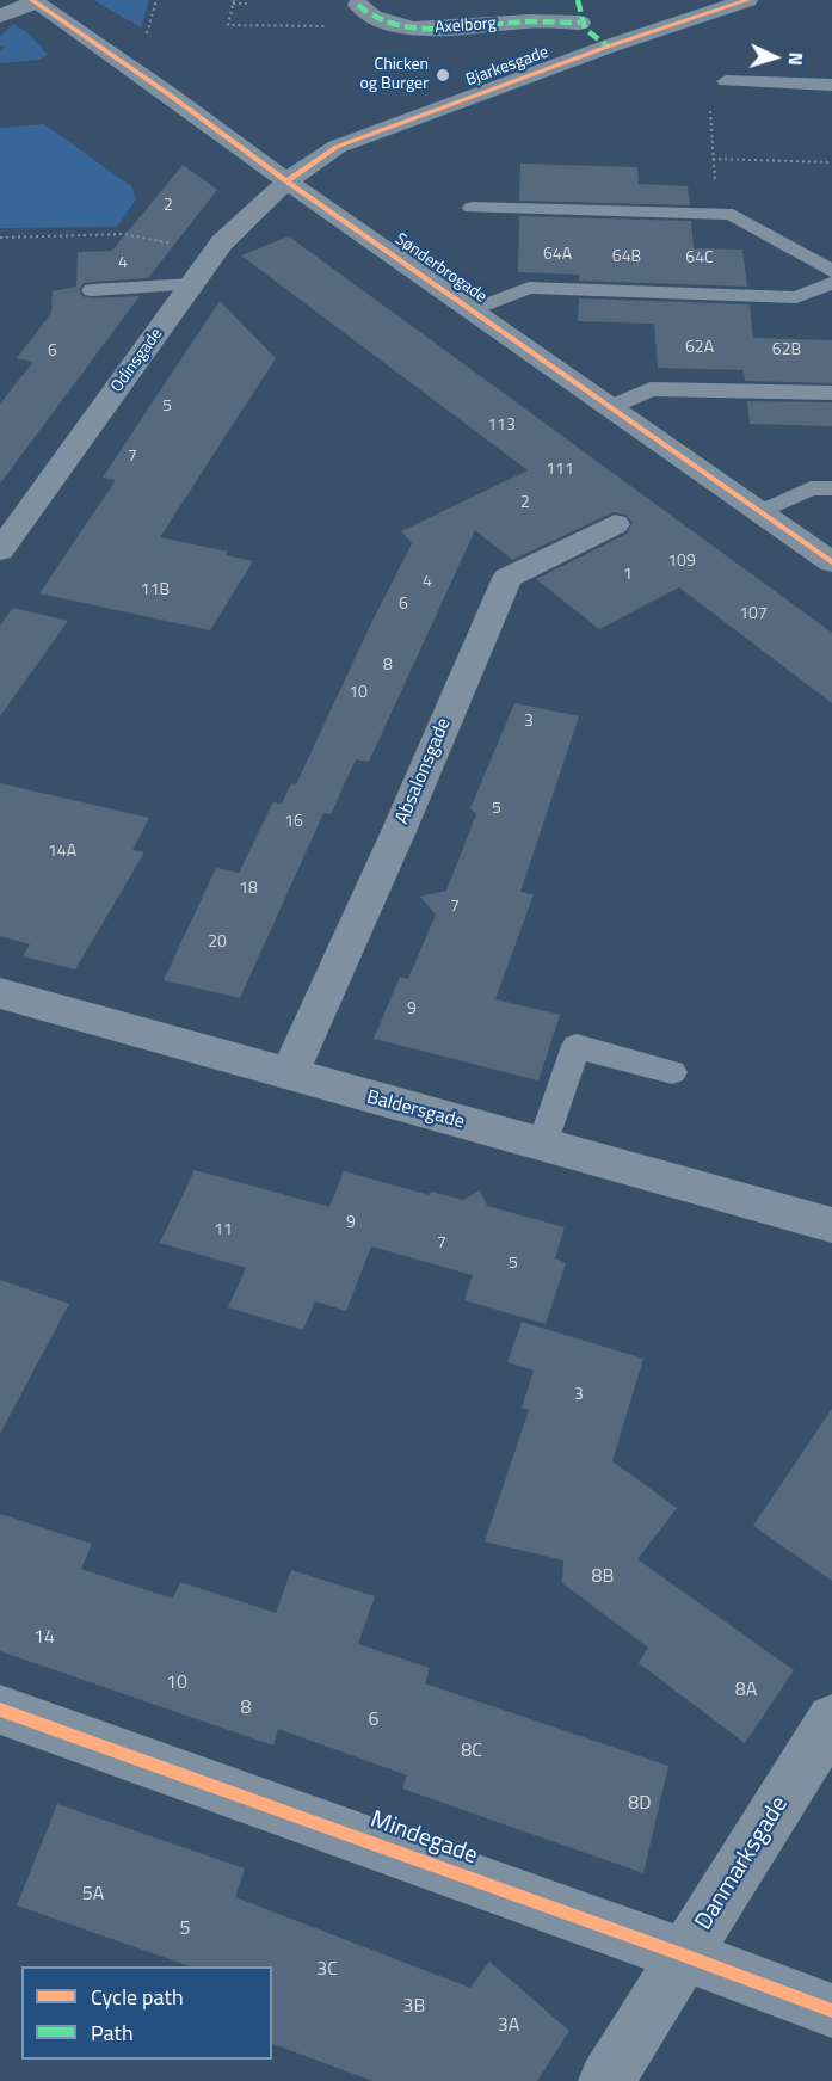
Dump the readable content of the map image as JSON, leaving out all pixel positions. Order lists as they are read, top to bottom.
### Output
{
  "streets": {
    "street": [
      "Axelborg",
      "Bjarkesgade",
      "Sønderbrogade",
      "Odinsgade",
      "Absalonsgade",
      "Baldersgade",
      "Mindegade",
      "Danmarksgade"
    ]
  },
  "crossings": [
    ["Axelborg", "Bjarkesgade"],
    ["Bjarkesgade", "Sønderbrogade"],
    ["Bjarkesgade", "Odinsgade"],
    ["Sønderbrogade", "Odinsgade"],
    ["Absalonsgade", "Baldersgade"],
    ["Mindegade", "Danmarksgade"]
  ],
  "places": ["Chicken og Burger"],
  "house_numbers": [
    "2",
    "64A",
    "64B",
    "64C",
    "4",
    "62A",
    "62B",
    "6",
    "5",
    "113",
    "7",
    "111",
    "2",
    "109",
    "1",
    "4",
    "11B",
    "6",
    "107",
    "8",
    "10",
    "3",
    "5",
    "16",
    "14A",
    "18",
    "7",
    "20",
    "9",
    "9",
    "11",
    "7",
    "5",
    "3",
    "8B",
    "14",
    "10",
    "8A",
    "8",
    "6",
    "8C",
    "8D",
    "5A",
    "5",
    "3C",
    "3B",
    "3A"
  ],
  "legend": ["Cycle path", "Path"],
  "north": "right"
}
